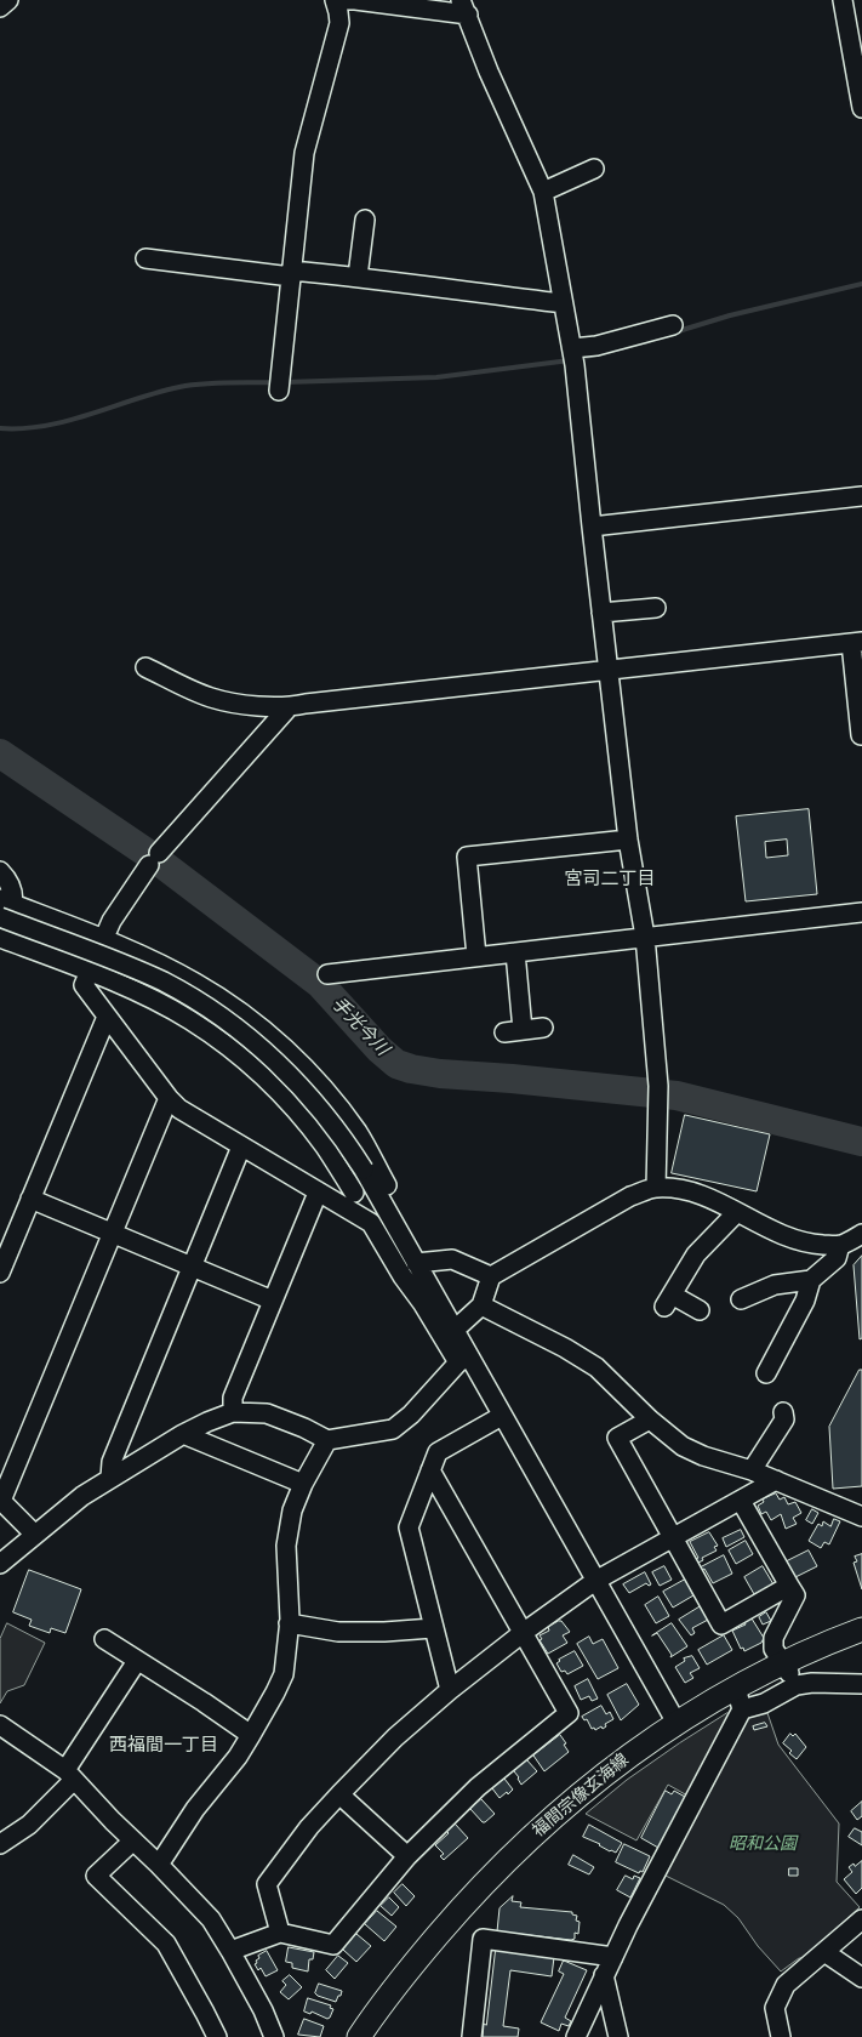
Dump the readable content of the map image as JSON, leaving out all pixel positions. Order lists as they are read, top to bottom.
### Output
{
  "streets": {
    "main road": ["福間宗像玄海線"]
  },
  "districts": ["宮司二丁目", "西福間一丁目"],
  "water": ["手光今川"],
  "parks": ["昭和公園"]
}
